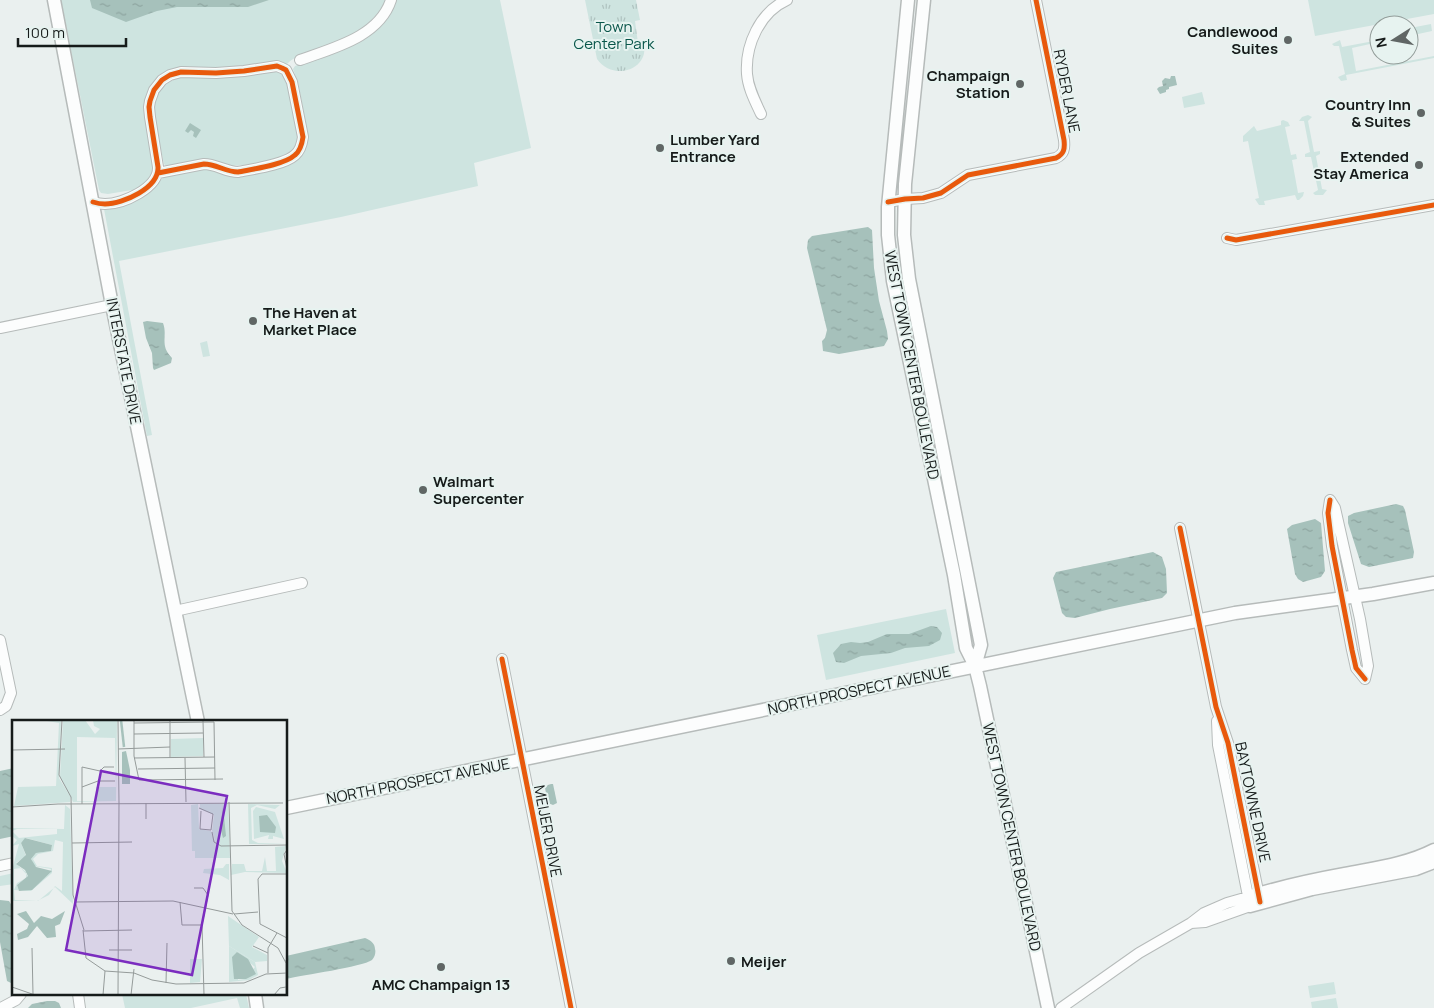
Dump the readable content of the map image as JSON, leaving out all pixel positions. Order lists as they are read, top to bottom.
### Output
{
  "streets": {
    "main road": ["INTERSTATE DRIVE", "WEST TOWN CENTER BOULEVARD", "NORTH PROSPECT AVENUE"],
    "street": ["RYDER LANE", "BAYTOWNE DRIVE", "MEIJER DRIVE"]
  },
  "crossings": [
    ["RYDER LANE", "WEST TOWN CENTER BOULEVARD"],
    ["WEST TOWN CENTER BOULEVARD", "NORTH PROSPECT AVENUE"],
    ["NORTH PROSPECT AVENUE", "BAYTOWNE DRIVE"],
    ["NORTH PROSPECT AVENUE", "MEIJER DRIVE"]
  ],
  "parks": ["Town Center Park"],
  "places": [
    "Candlewood Suites",
    "Champaign Station",
    "Country Inn & Suites",
    "Lumber Yard Entrance",
    "Extended Stay America",
    "The Haven at Market Place",
    "Walmart Supercenter",
    "Meijer",
    "AMC Champaign 13"
  ],
  "scale_bar": "100 m",
  "north": "left"
}
